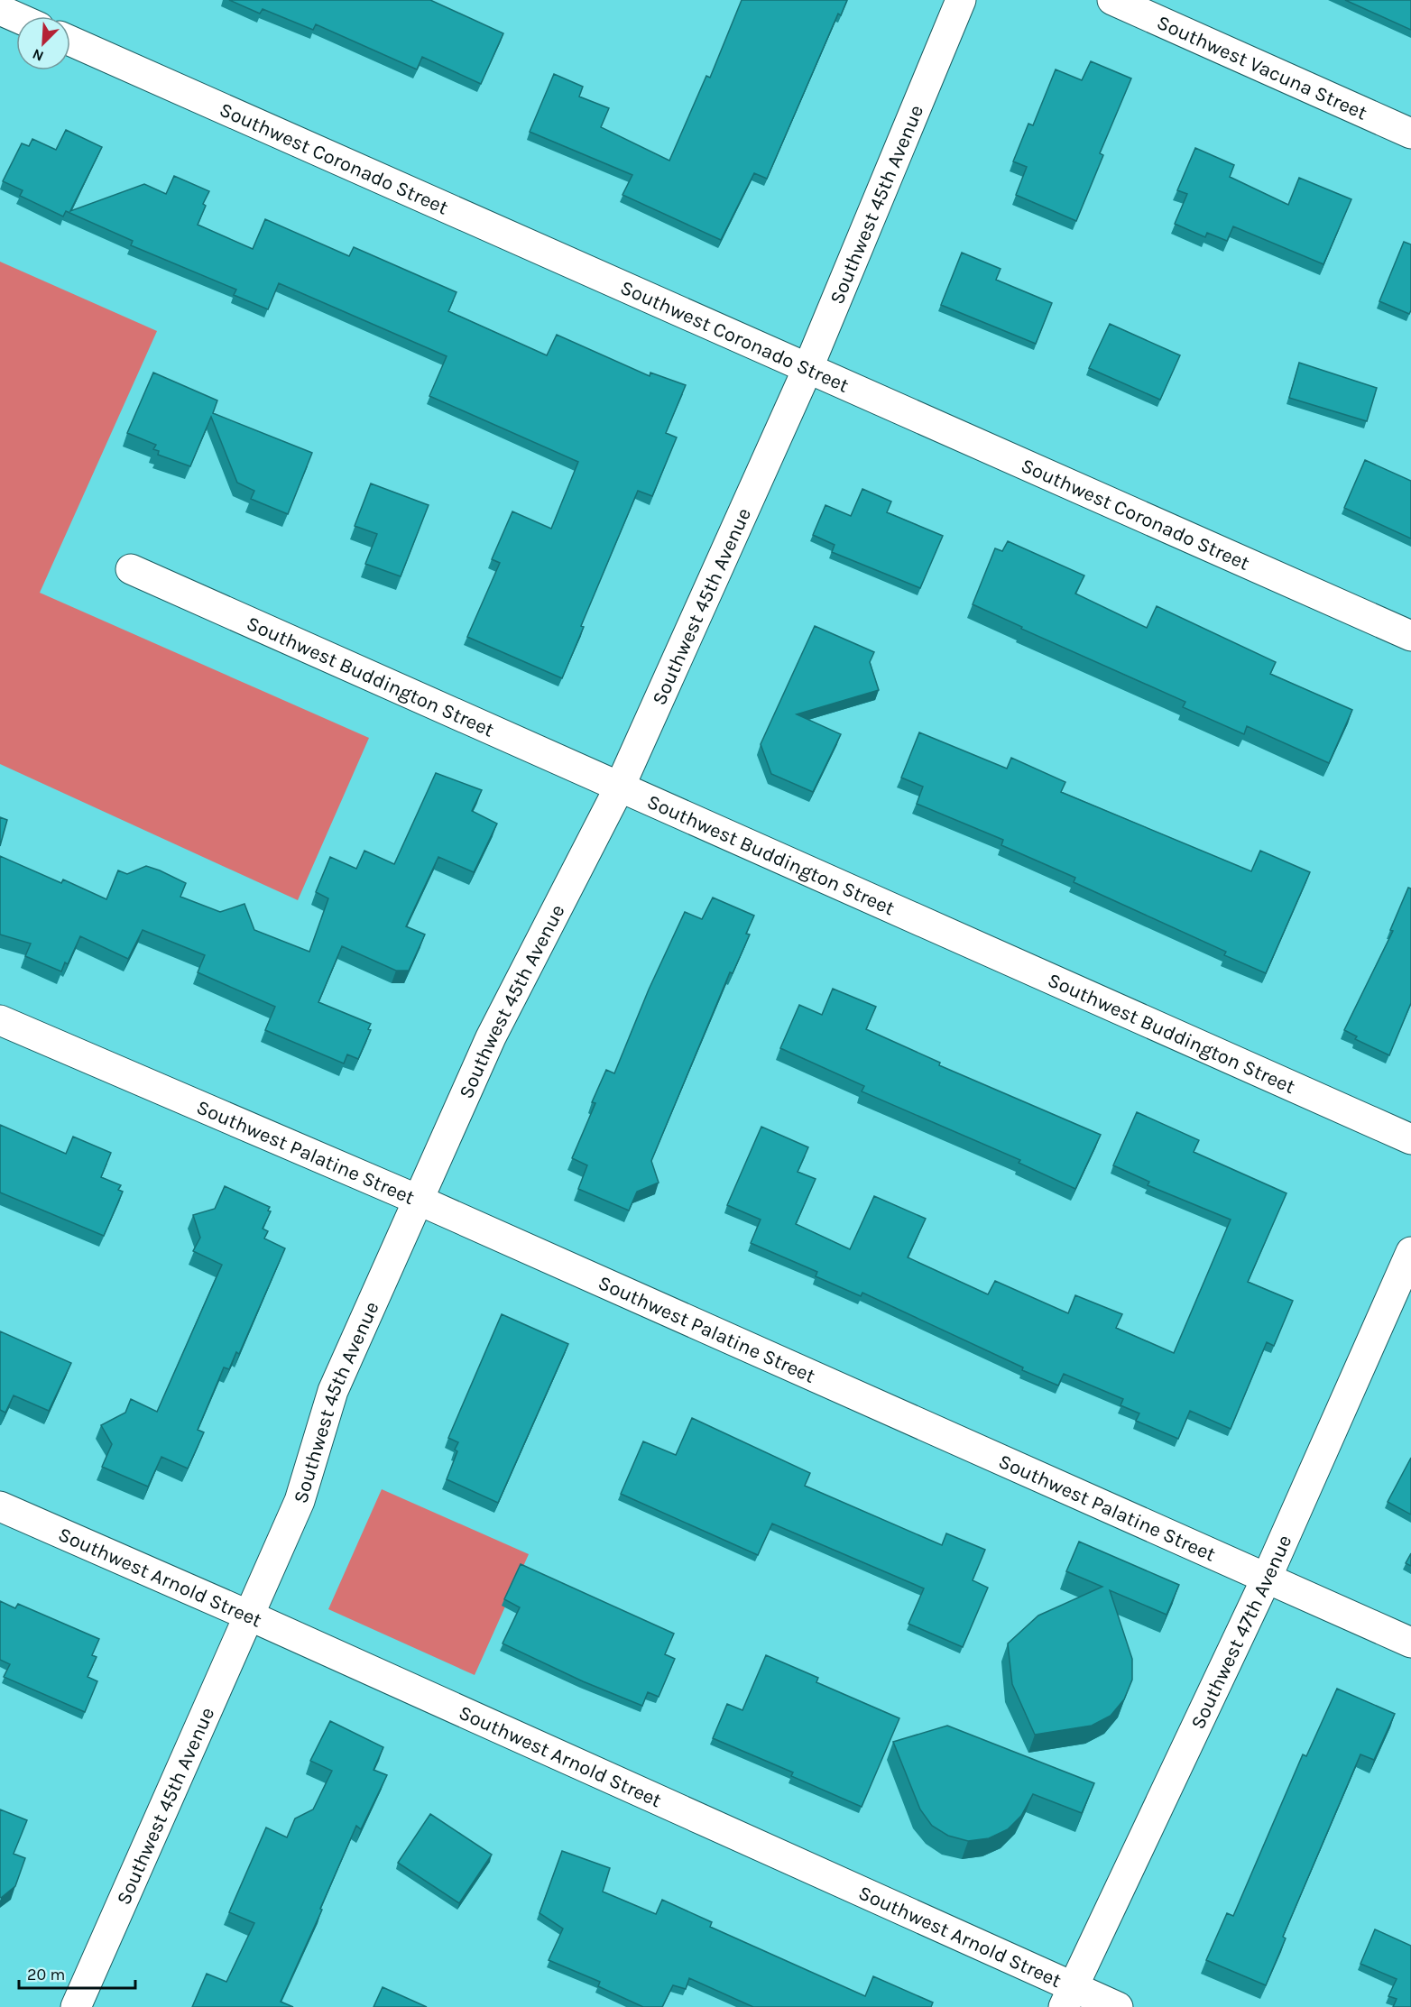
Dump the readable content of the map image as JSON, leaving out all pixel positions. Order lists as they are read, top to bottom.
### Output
{
  "streets": {
    "street": [
      "Southwest Vacuna Street",
      "Southwest Coronado Street",
      "Southwest 45th Avenue",
      "Southwest Buddington Street",
      "Southwest Palatine Street",
      "Southwest Arnold Street",
      "Southwest 47th Avenue"
    ]
  },
  "crossings": [
    ["Southwest Coronado Street", "Southwest 45th Avenue"],
    ["Southwest 45th Avenue", "Southwest Buddington Street"],
    ["Southwest 45th Avenue", "Southwest Palatine Street"],
    ["Southwest 45th Avenue", "Southwest Arnold Street"],
    ["Southwest Palatine Street", "Southwest 47th Avenue"],
    ["Southwest Arnold Street", "Southwest 47th Avenue"]
  ],
  "scale_bar": "20 m",
  "north": "bottom left"
}
